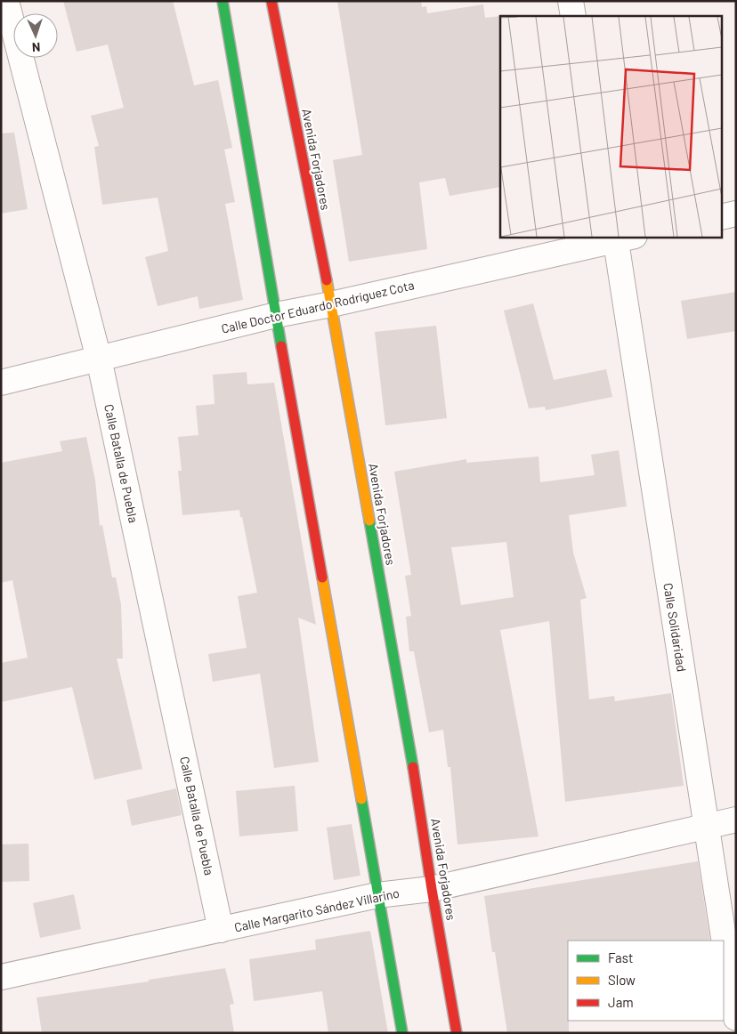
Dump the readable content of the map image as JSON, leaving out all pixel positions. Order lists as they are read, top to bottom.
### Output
{
  "streets": {
    "main road": ["Avenida Forjadores"],
    "street": [
      "Calle Doctor Eduardo Rodríguez Cota",
      "Calle Batalla de Puebla",
      "Calle Solidaridad",
      "Calle Margarito Sández Villarino"
    ]
  },
  "crossings": [
    ["Avenida Forjadores", "Calle Doctor Eduardo Rodríguez Cota"],
    ["Avenida Forjadores", "Calle Margarito Sández Villarino"],
    ["Calle Doctor Eduardo Rodríguez Cota", "Calle Batalla de Puebla"],
    ["Calle Doctor Eduardo Rodríguez Cota", "Calle Solidaridad"],
    ["Calle Batalla de Puebla", "Calle Margarito Sández Villarino"],
    ["Calle Solidaridad", "Calle Margarito Sández Villarino"]
  ],
  "legend": ["Fast", "Slow", "Jam"],
  "north": "bottom"
}
